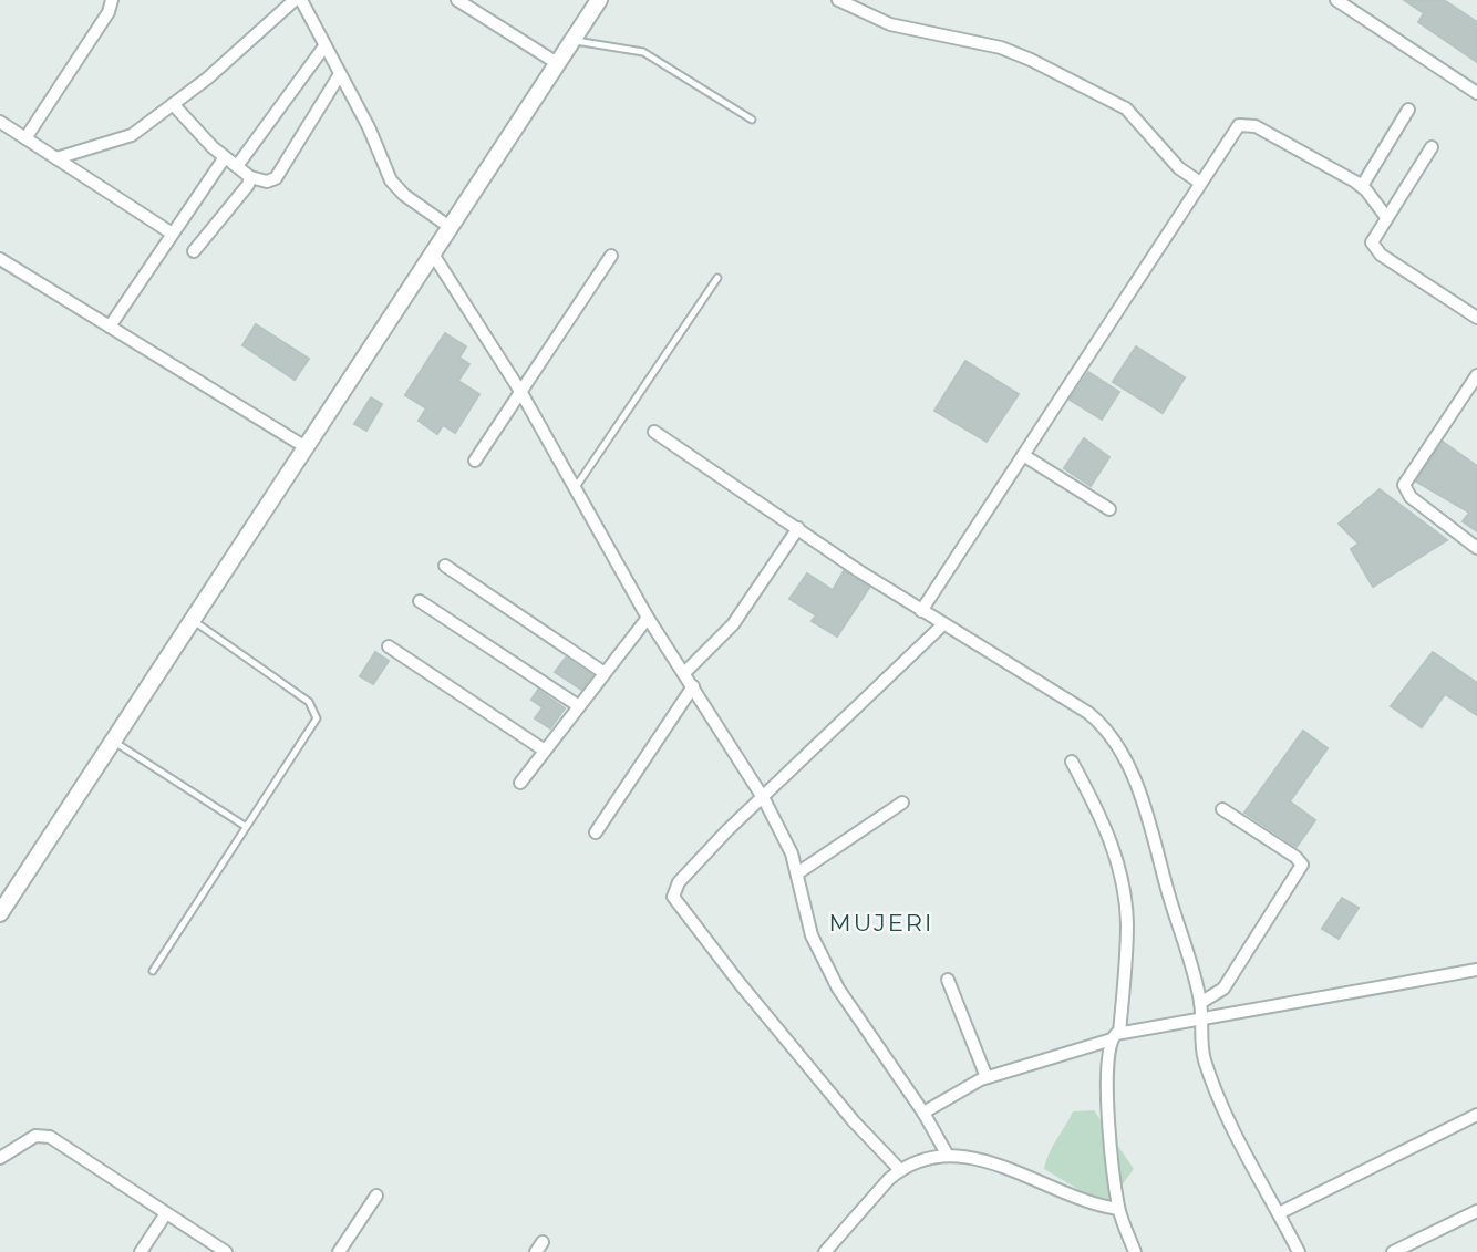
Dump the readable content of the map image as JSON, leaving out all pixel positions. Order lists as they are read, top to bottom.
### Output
{
  "districts": ["MUJERI"]
}
